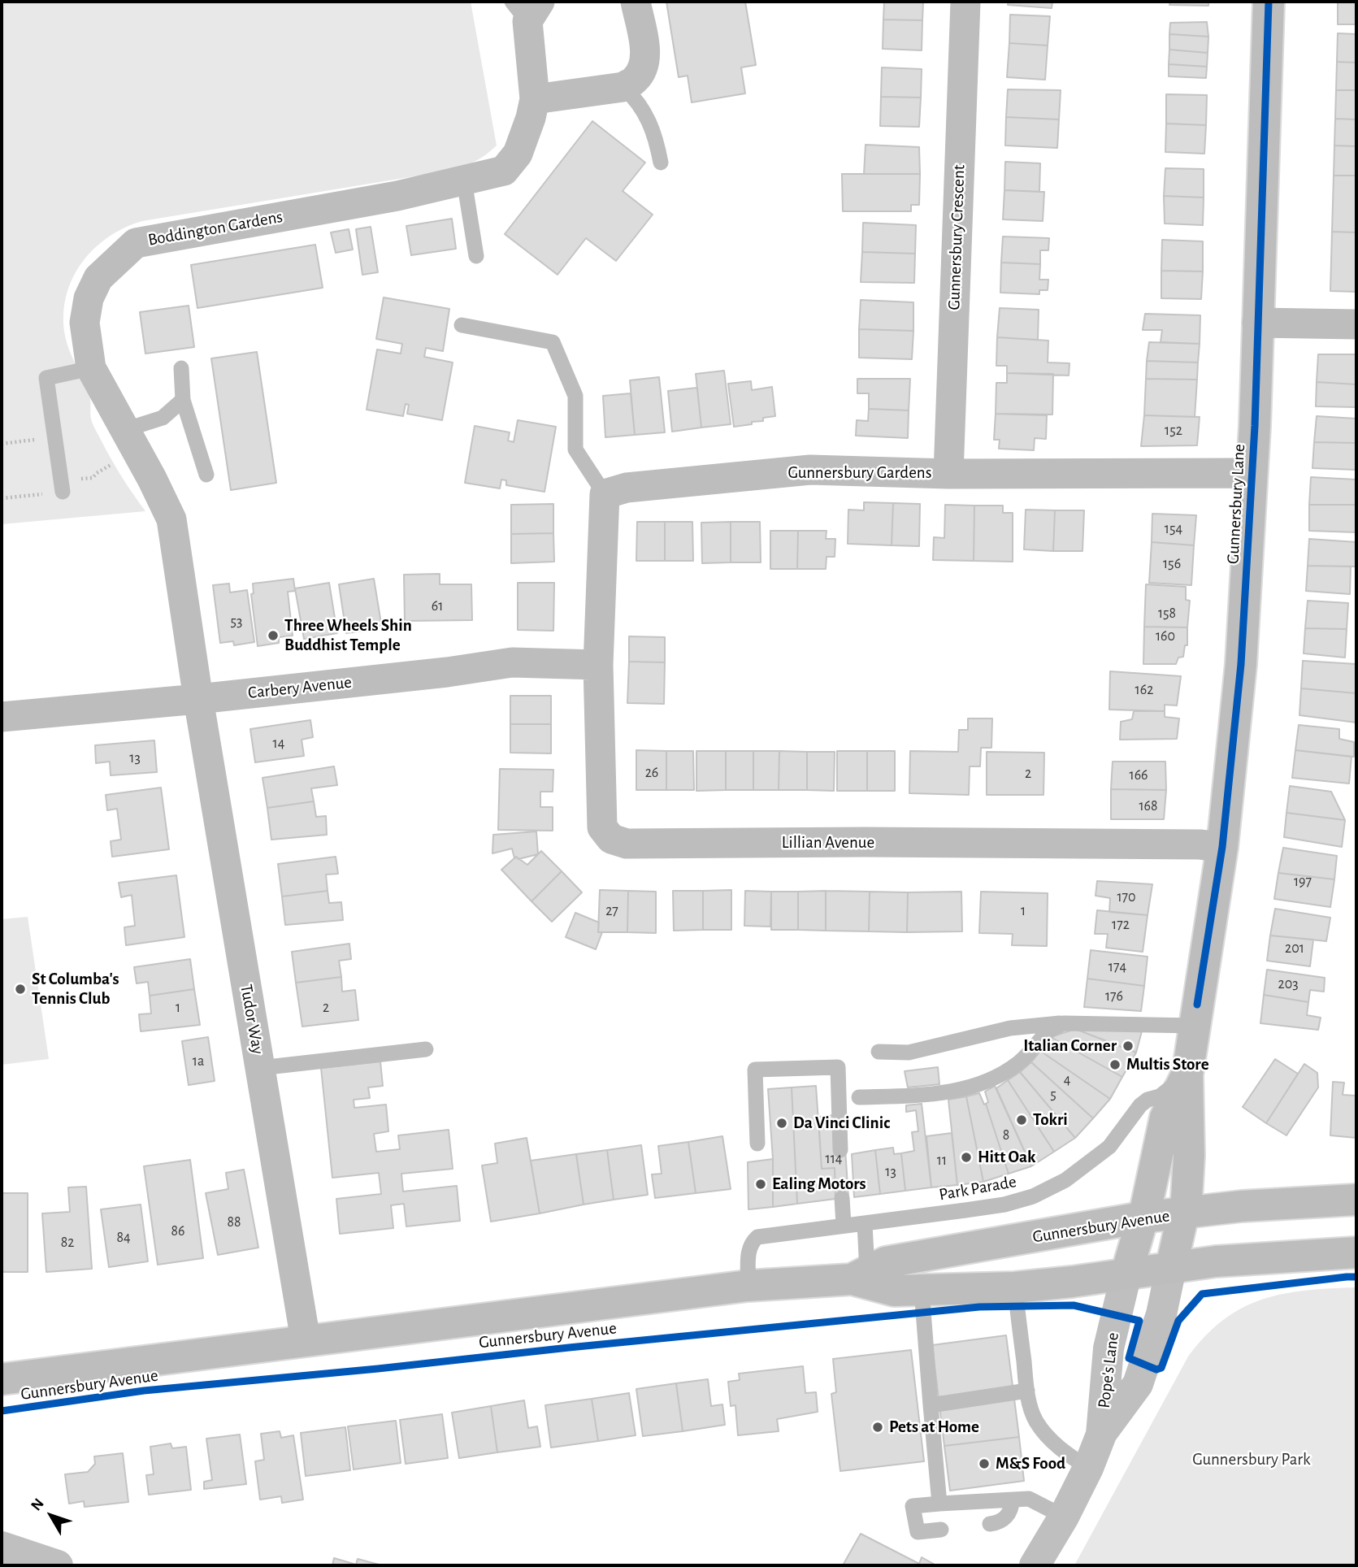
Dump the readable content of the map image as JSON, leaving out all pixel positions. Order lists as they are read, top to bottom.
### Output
{
  "streets": {
    "main road": ["Gunnersbury Lane", "Gunnersbury Avenue", "Pope's Lane"],
    "street": [
      "Boddington Gardens",
      "Gunnersbury Crescent",
      "Gunnersbury Gardens",
      "Carbery Avenue",
      "Lillian Avenue",
      "Tudor Way"
    ],
    "lane": ["Park Parade"]
  },
  "crossings": [
    ["Boddington Gardens", "Carbery Avenue"],
    ["Boddington Gardens", "Tudor Way"],
    ["Gunnersbury Crescent", "Gunnersbury Gardens"],
    ["Gunnersbury Gardens", "Gunnersbury Lane"],
    ["Gunnersbury Lane", "Lillian Avenue"],
    ["Gunnersbury Lane", "Park Parade"],
    ["Gunnersbury Lane", "Gunnersbury Avenue"],
    ["Gunnersbury Lane", "Pope's Lane"],
    ["Carbery Avenue", "Lillian Avenue"],
    ["Carbery Avenue", "Tudor Way"],
    ["Tudor Way", "Gunnersbury Avenue"],
    ["Park Parade", "Gunnersbury Avenue"],
    ["Gunnersbury Avenue", "Pope's Lane"]
  ],
  "parks": ["Gunnersbury Park"],
  "places": [
    "Three Wheels Shin Buddhist Temple",
    "St Columba's Tennis Club",
    "Italian Corner",
    "Multis Store",
    "Tokri",
    "Da Vinci Clinic",
    "Hitt Oak",
    "Ealing Motors",
    "Pets at Home",
    "M&S Food"
  ],
  "house_numbers": [
    "152",
    "154",
    "156",
    "61",
    "158",
    "53",
    "160",
    "162",
    "14",
    "13",
    "26",
    "2",
    "166",
    "168",
    "197",
    "170",
    "27",
    "1",
    "172",
    "201",
    "174",
    "203",
    "176",
    "1",
    "2",
    "1a",
    "4",
    "5",
    "8",
    "114",
    "11",
    "13",
    "88",
    "86",
    "84",
    "82"
  ],
  "north": "top left"
}
